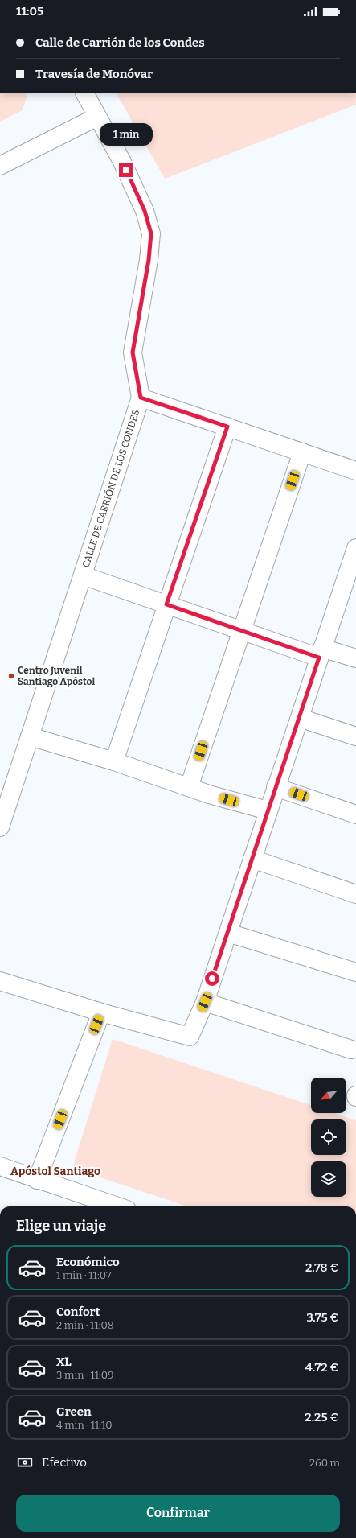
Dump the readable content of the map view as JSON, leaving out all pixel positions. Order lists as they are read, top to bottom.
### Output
{
  "streets": {
    "street": ["CALLE DE CARRIÓN DE LOS CONDES"]
  },
  "districts": ["Apóstol Santiago"],
  "places": ["Centro Juvenil Santiago Apóstol"],
  "north": "bottom left",
  "page": {
    "status": "11:05",
    "banner": ["Calle de Carrión de los Condes", "Travesía de Monóvar"],
    "bubble": "1 min",
    "heading": "Elige un viaje",
    "list": [
      {
        "name": "Económico",
        "note": "1 min · 11:07",
        "value": "2.78 €"
      },
      {
        "name": "Confort",
        "note": "2 min · 11:08",
        "value": "3.75 €"
      },
      {
        "name": "XL",
        "note": "3 min · 11:09",
        "value": "4.72 €"
      },
      {
        "name": "Green",
        "note": "4 min · 11:10",
        "value": "2.25 €"
      }
    ],
    "pay": ["Efectivo", "260 m"],
    "buttons": "Confirmar"
  }
}
